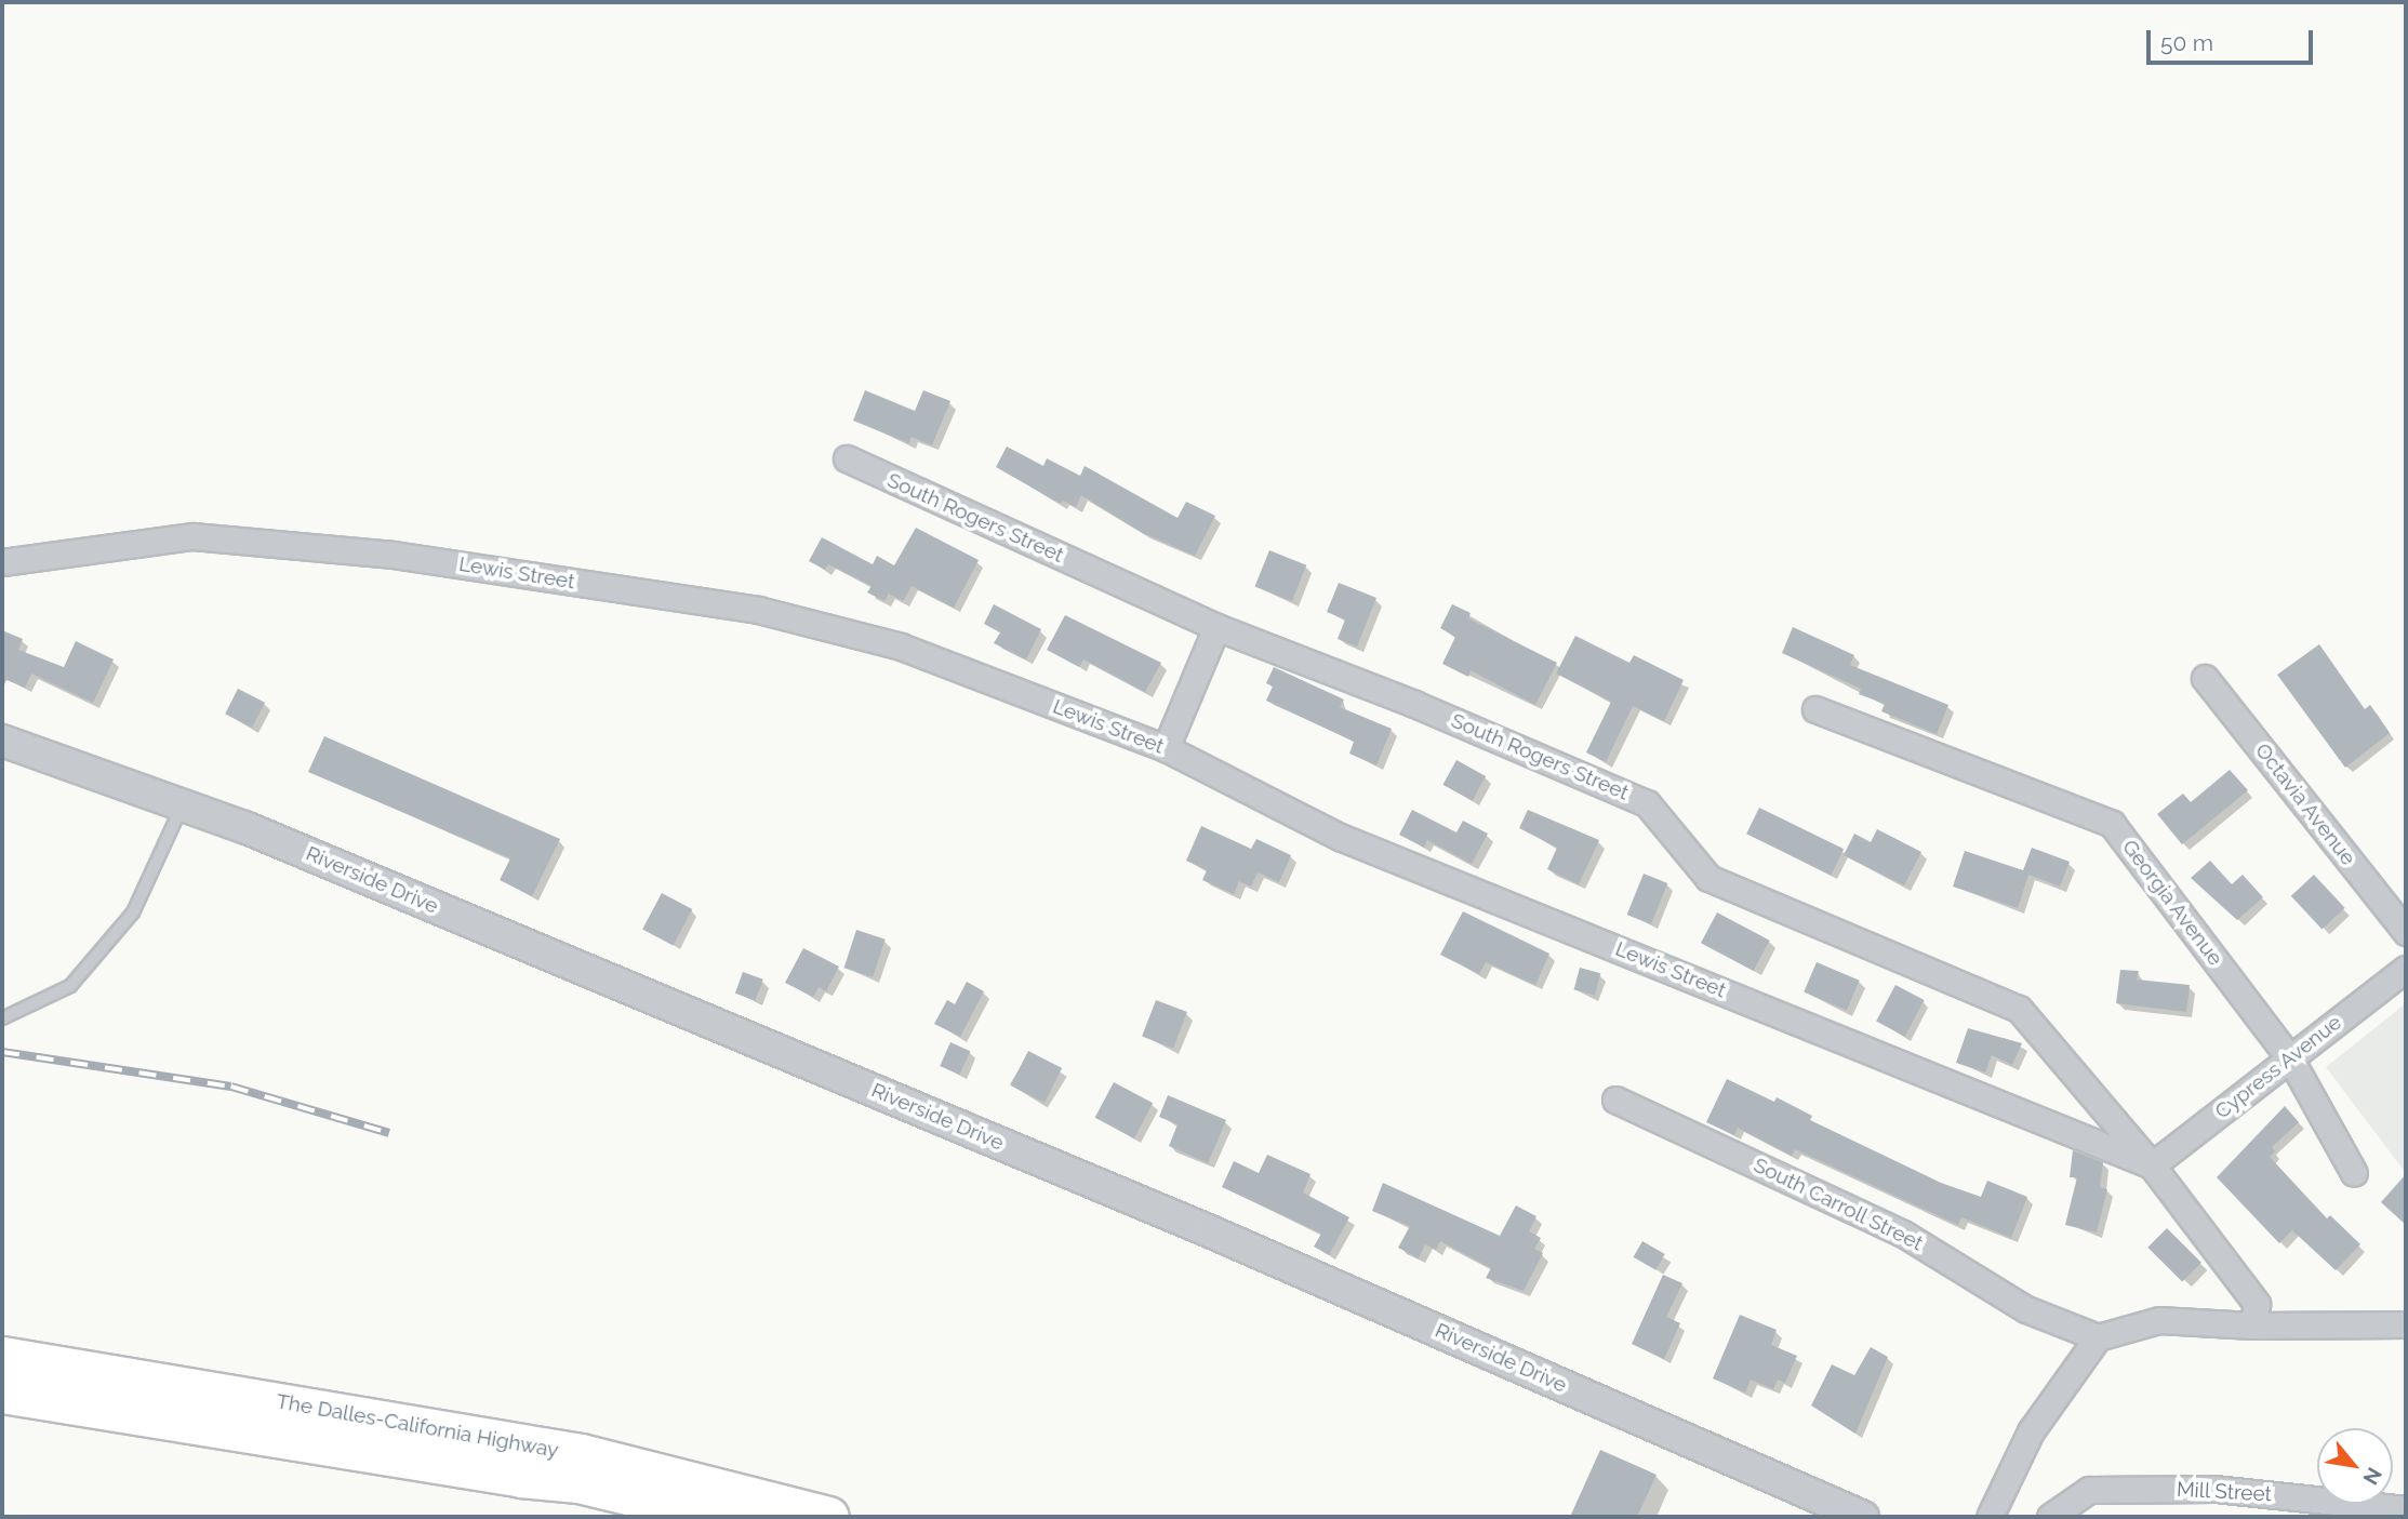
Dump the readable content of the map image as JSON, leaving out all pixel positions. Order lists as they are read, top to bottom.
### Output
{
  "streets": {
    "highway": ["The Dalles-California Highway"],
    "street": [
      "South Rogers Street",
      "Lewis Street",
      "Octavia Avenue",
      "Riverside Drive",
      "Georgia Avenue",
      "Cypress Avenue",
      "South Carroll Street",
      "Mill Street"
    ]
  },
  "crossings": [
    ["South Rogers Street", "Lewis Street"],
    ["South Rogers Street", "Cypress Avenue"],
    ["Lewis Street", "Cypress Avenue"],
    ["Georgia Avenue", "Cypress Avenue"]
  ],
  "scale_bar": "50 m",
  "north": "bottom right"
}
